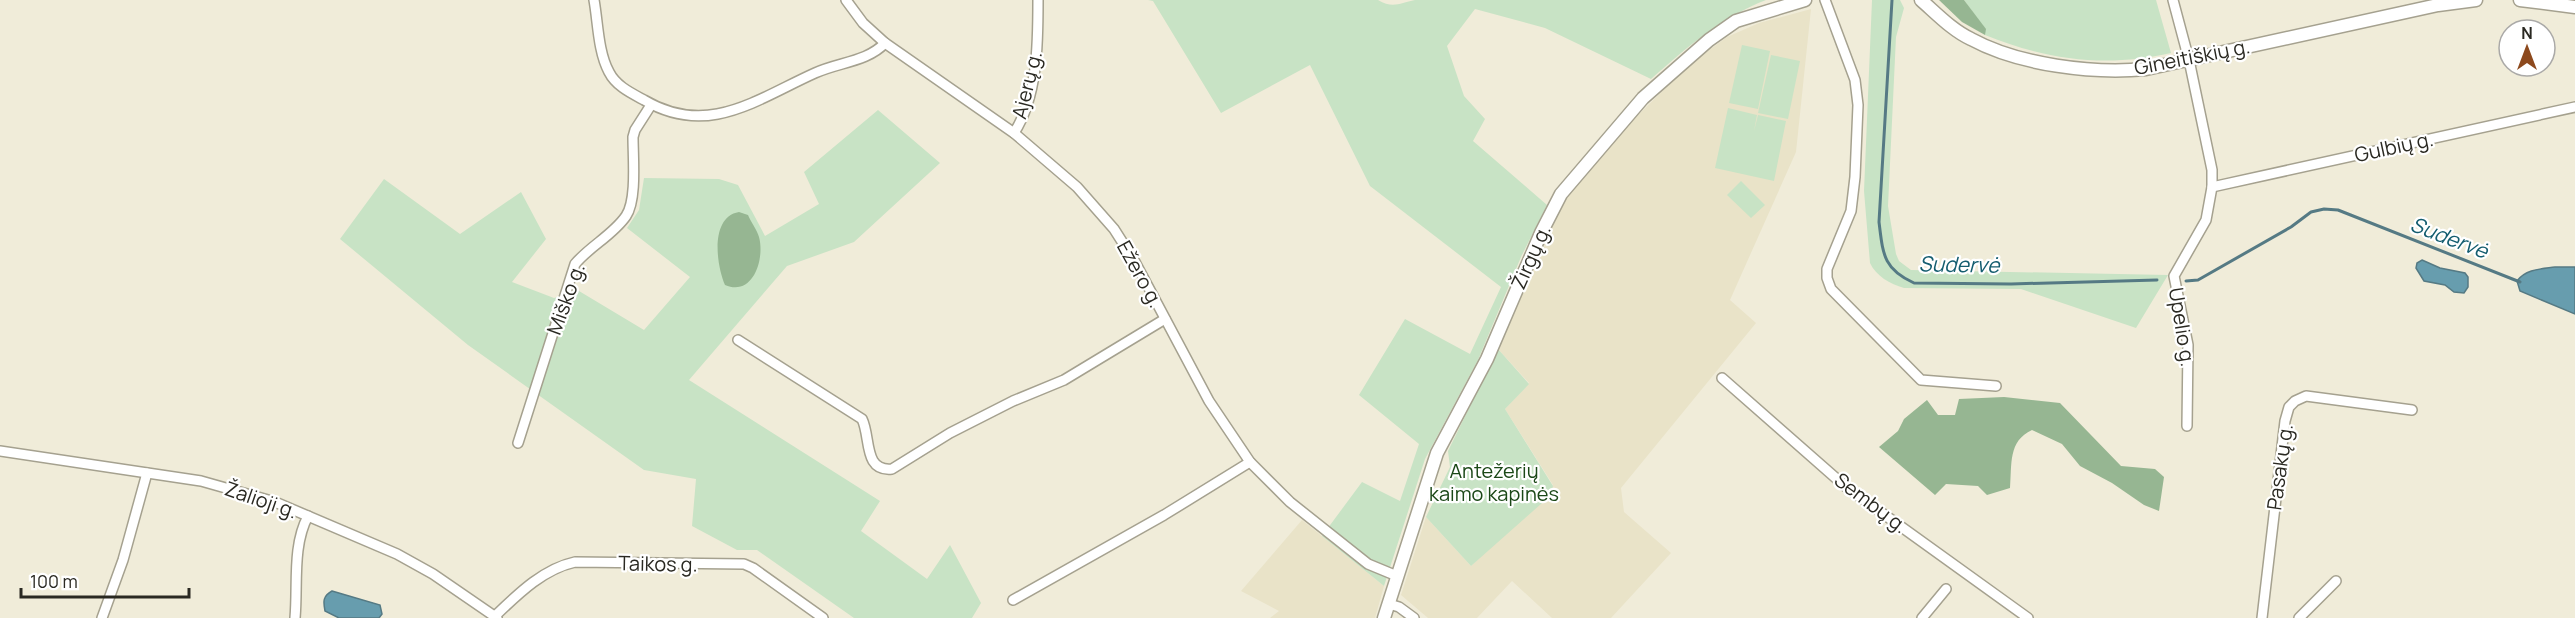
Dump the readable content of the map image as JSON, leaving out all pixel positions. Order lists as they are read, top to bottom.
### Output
{
  "streets": {
    "street": [
      "Gineitiškių g.",
      "Ajerų g.",
      "Gulbių g.",
      "Žirgų g.",
      "Ežero g.",
      "Miško g.",
      "Upelio g.",
      "Pasakų g.",
      "Žalioji g.",
      "Sembų g.",
      "Taikos g."
    ]
  },
  "crossings": [
    ["Gineitiškių g.", "Upelio g."],
    ["Ajerų g.", "Ežero g."],
    ["Gulbių g.", "Upelio g."],
    ["Žirgų g.", "Ežero g."],
    ["Žalioji g.", "Taikos g."]
  ],
  "water": ["Sudervė"],
  "parks": ["Antežerių kaimo kapinės"],
  "scale_bar": "100 m",
  "north": "top"
}
